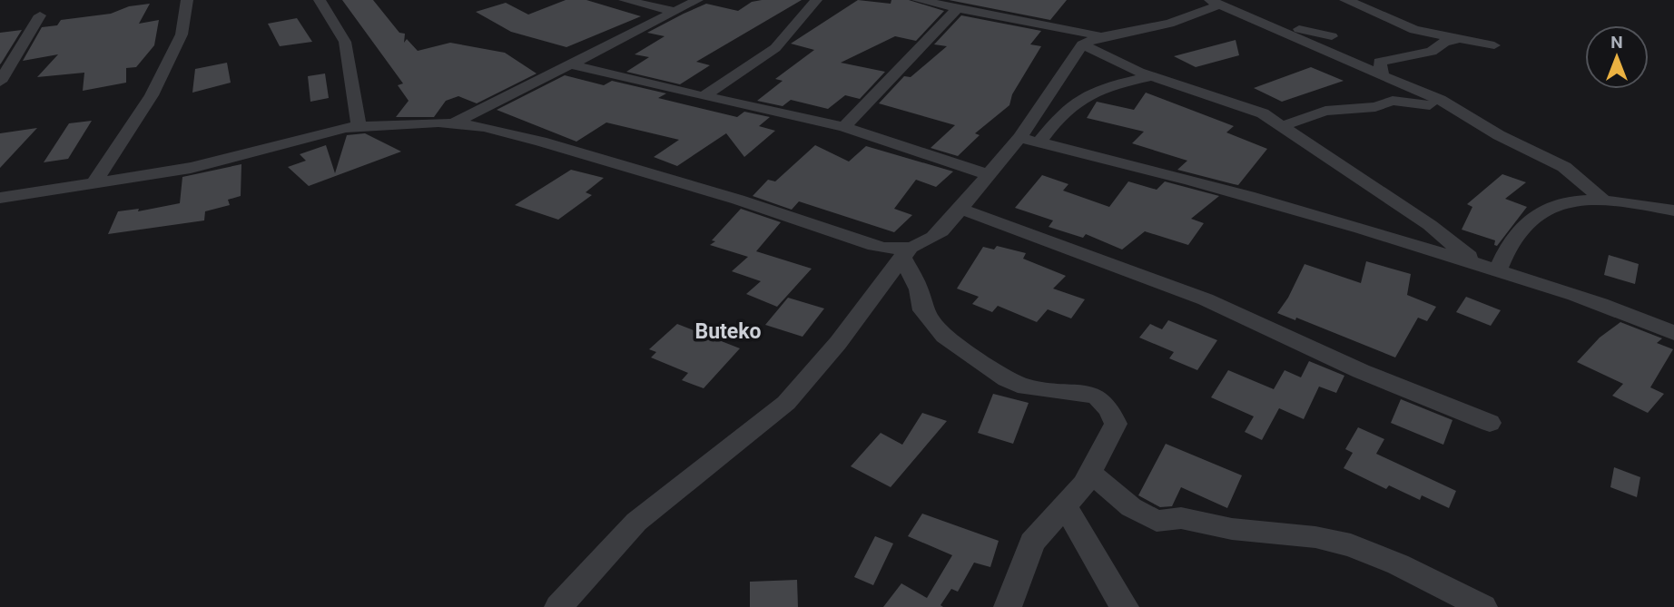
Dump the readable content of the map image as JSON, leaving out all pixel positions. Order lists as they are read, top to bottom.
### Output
{
  "districts": ["Buteko"],
  "north": "top"
}
